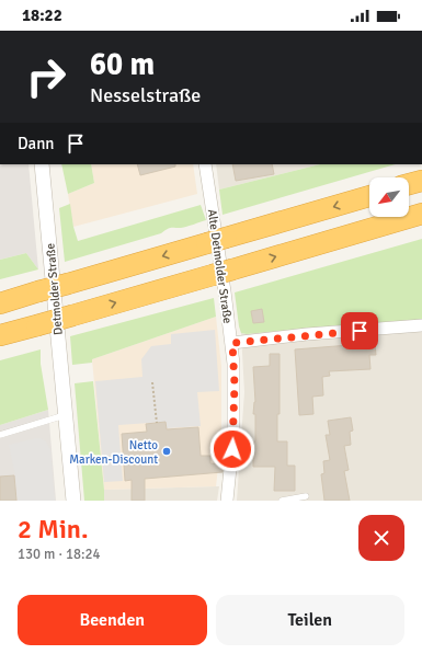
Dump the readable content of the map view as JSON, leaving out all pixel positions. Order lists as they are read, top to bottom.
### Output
{
  "streets": {
    "street": ["Alte Detmolder Straße", "Detmolder Straße"]
  },
  "places": ["Netto Marken-Discount"],
  "north": "bottom left",
  "page": {
    "status": "18:22",
    "turn": ["60 m", "Nesselstraße"],
    "then": "Dann",
    "heading": ["2 Min.", "130 m · 18:24"],
    "buttons": ["Beenden", "Teilen"]
  }
}
